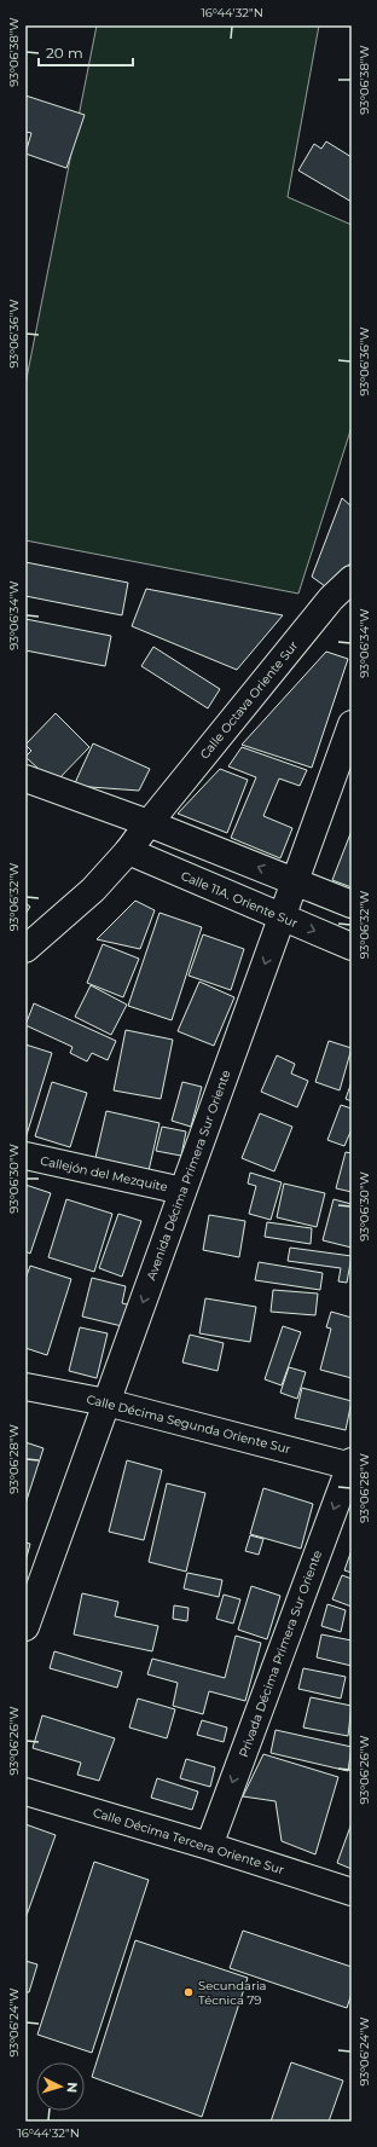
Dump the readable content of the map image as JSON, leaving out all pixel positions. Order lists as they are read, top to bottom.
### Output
{
  "streets": {
    "street": [
      "Calle Octava Oriente Sur",
      "Calle 11A. Oriente Sur",
      "Callejón del Mezquite",
      "Avenida Décima Primera Sur Oriente",
      "Calle Décima Segunda Oriente Sur",
      "Privada Décima Primera Sur Oriente",
      "Calle Décima Tercera Oriente Sur"
    ]
  },
  "crossings": [
    ["Calle Octava Oriente Sur", "Calle 11A. Oriente Sur"],
    ["Calle 11A. Oriente Sur", "Avenida Décima Primera Sur Oriente"],
    ["Callejón del Mezquite", "Avenida Décima Primera Sur Oriente"],
    ["Avenida Décima Primera Sur Oriente", "Calle Décima Segunda Oriente Sur"],
    ["Calle Décima Segunda Oriente Sur", "Privada Décima Primera Sur Oriente"],
    ["Privada Décima Primera Sur Oriente", "Calle Décima Tercera Oriente Sur"]
  ],
  "one_way": ["Avenida Décima Primera Sur Oriente", "Privada Décima Primera Sur Oriente"],
  "places": ["Secundaria Técnica 79"],
  "scale_bar": "20 m",
  "north": "right",
  "coordinates": [
    "16°44'32\"N",
    "93°06'38\"W",
    "93°06'36\"W",
    "93°06'34\"W",
    "93°06'32\"W",
    "93°06'30\"W",
    "93°06'28\"W",
    "93°06'26\"W",
    "93°06'24\"W"
  ]
}
